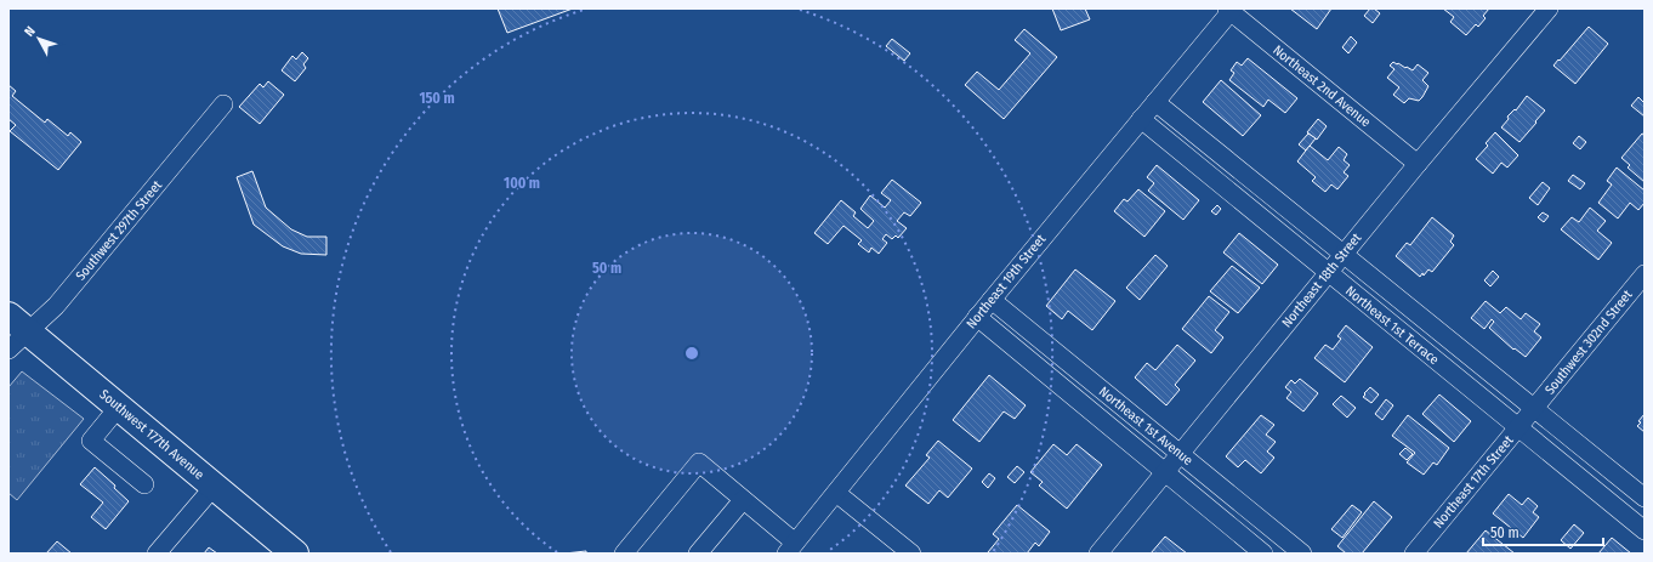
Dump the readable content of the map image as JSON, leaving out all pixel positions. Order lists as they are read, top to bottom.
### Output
{
  "streets": {
    "highway": ["Southwest 177th Avenue"],
    "street": [
      "Northeast 2nd Avenue",
      "Southwest 297th Street",
      "Northeast 18th Street",
      "Northeast 19th Street",
      "Northeast 1st Terrace",
      "Southwest 302nd Street",
      "Northeast 1st Avenue",
      "Northeast 17th Street"
    ]
  },
  "crossings": [
    ["Northeast 2nd Avenue", "Northeast 18th Street"],
    ["Northeast 2nd Avenue", "Northeast 19th Street"],
    ["Southwest 297th Street", "Southwest 177th Avenue"],
    ["Northeast 18th Street", "Northeast 1st Terrace"],
    ["Northeast 18th Street", "Northeast 1st Avenue"],
    ["Northeast 19th Street", "Northeast 1st Terrace"],
    ["Northeast 19th Street", "Northeast 1st Avenue"],
    ["Northeast 1st Terrace", "Southwest 302nd Street"],
    ["Northeast 1st Terrace", "Northeast 17th Street"],
    ["Southwest 302nd Street", "Northeast 17th Street"]
  ],
  "scale_bar": "50 m",
  "north": "top left",
  "rings": ["150 m", "100 m", "50 m"]
}
